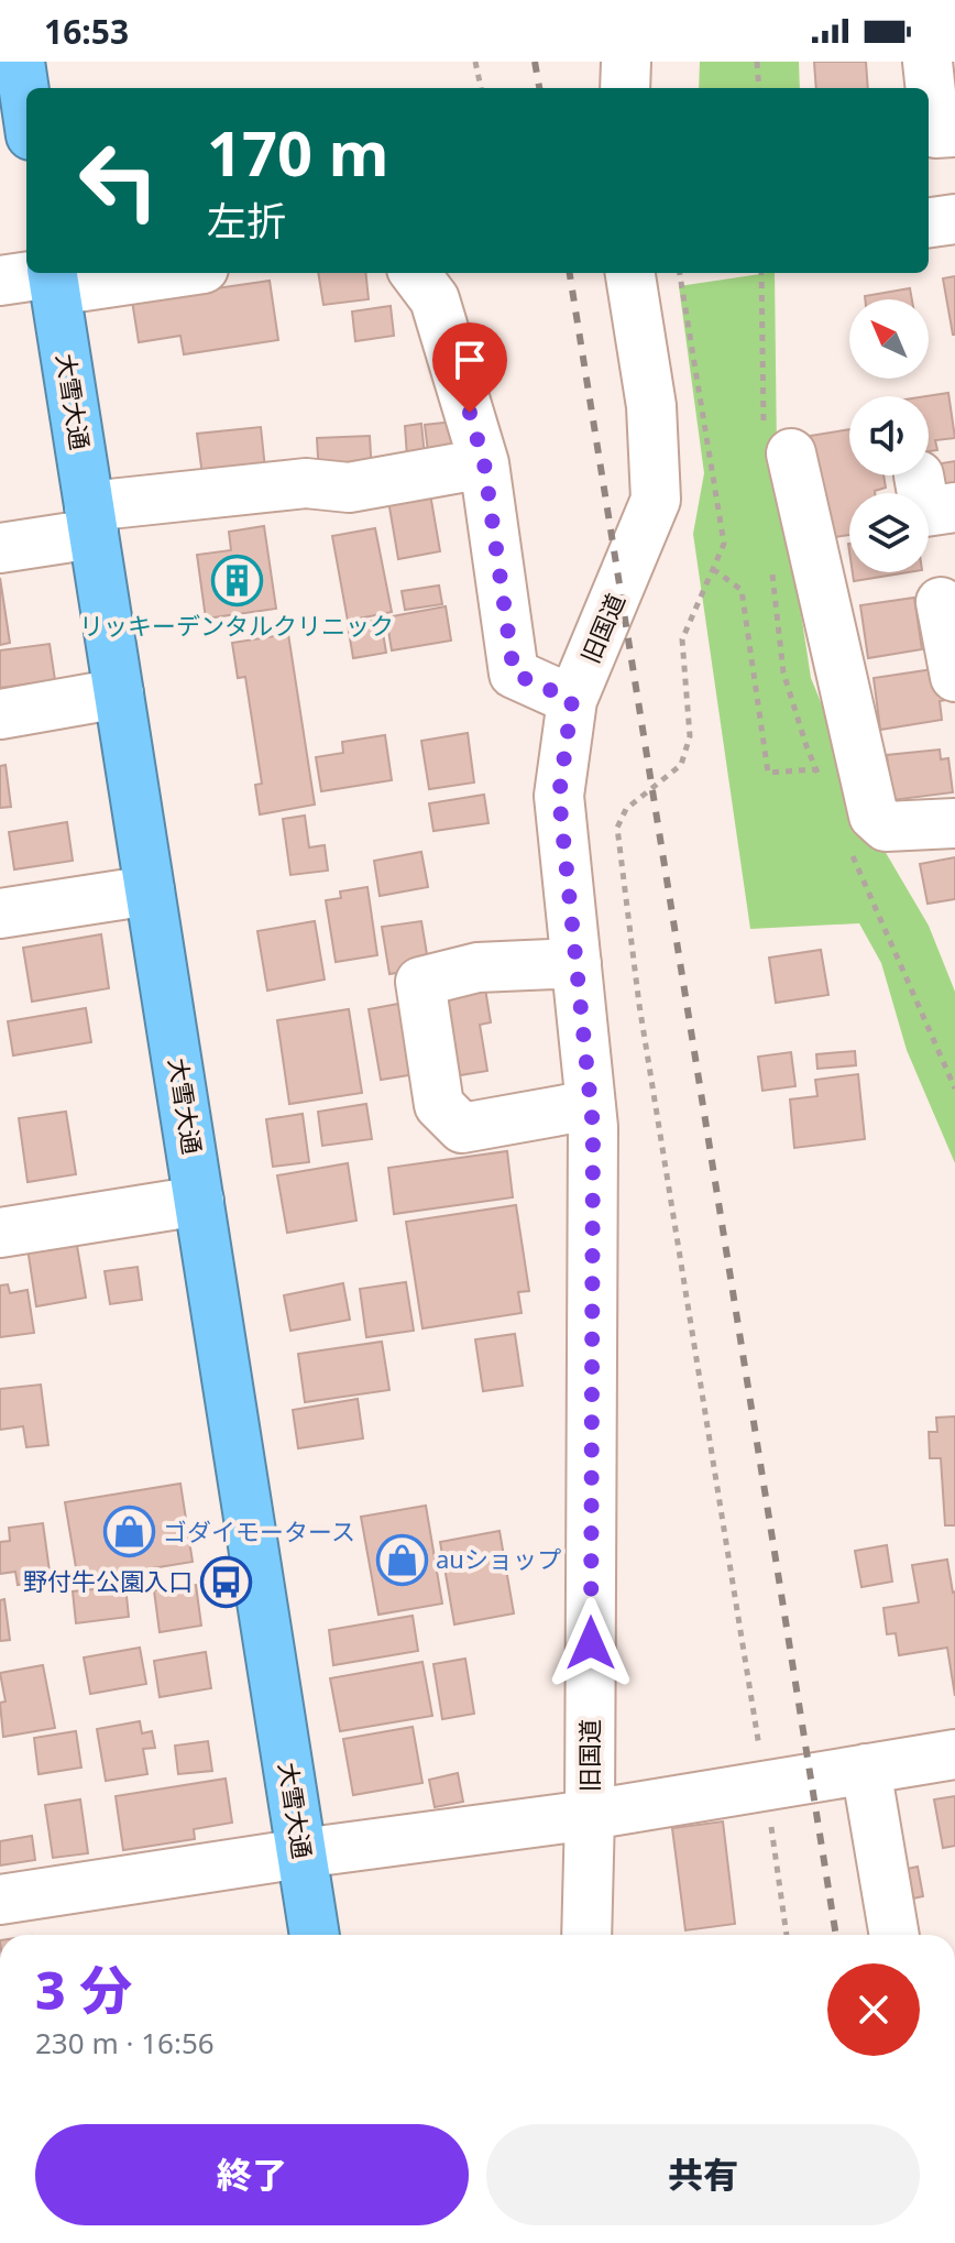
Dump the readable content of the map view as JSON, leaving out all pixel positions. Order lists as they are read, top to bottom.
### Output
{
  "streets": {
    "highway": ["大雪大通"],
    "street": ["旧国道"]
  },
  "places": {
    "building": ["リッキーデンタルクリニック"],
    "shop": ["ゴダイモータース", "auショップ"],
    "bus stop": ["野付牛公園入口"]
  },
  "north": "top left",
  "page": {
    "status": "16:53",
    "turn": ["170 m", "左折"],
    "heading": ["3 分", "230 m · 16:56"],
    "buttons": ["終了", "共有"]
  }
}
